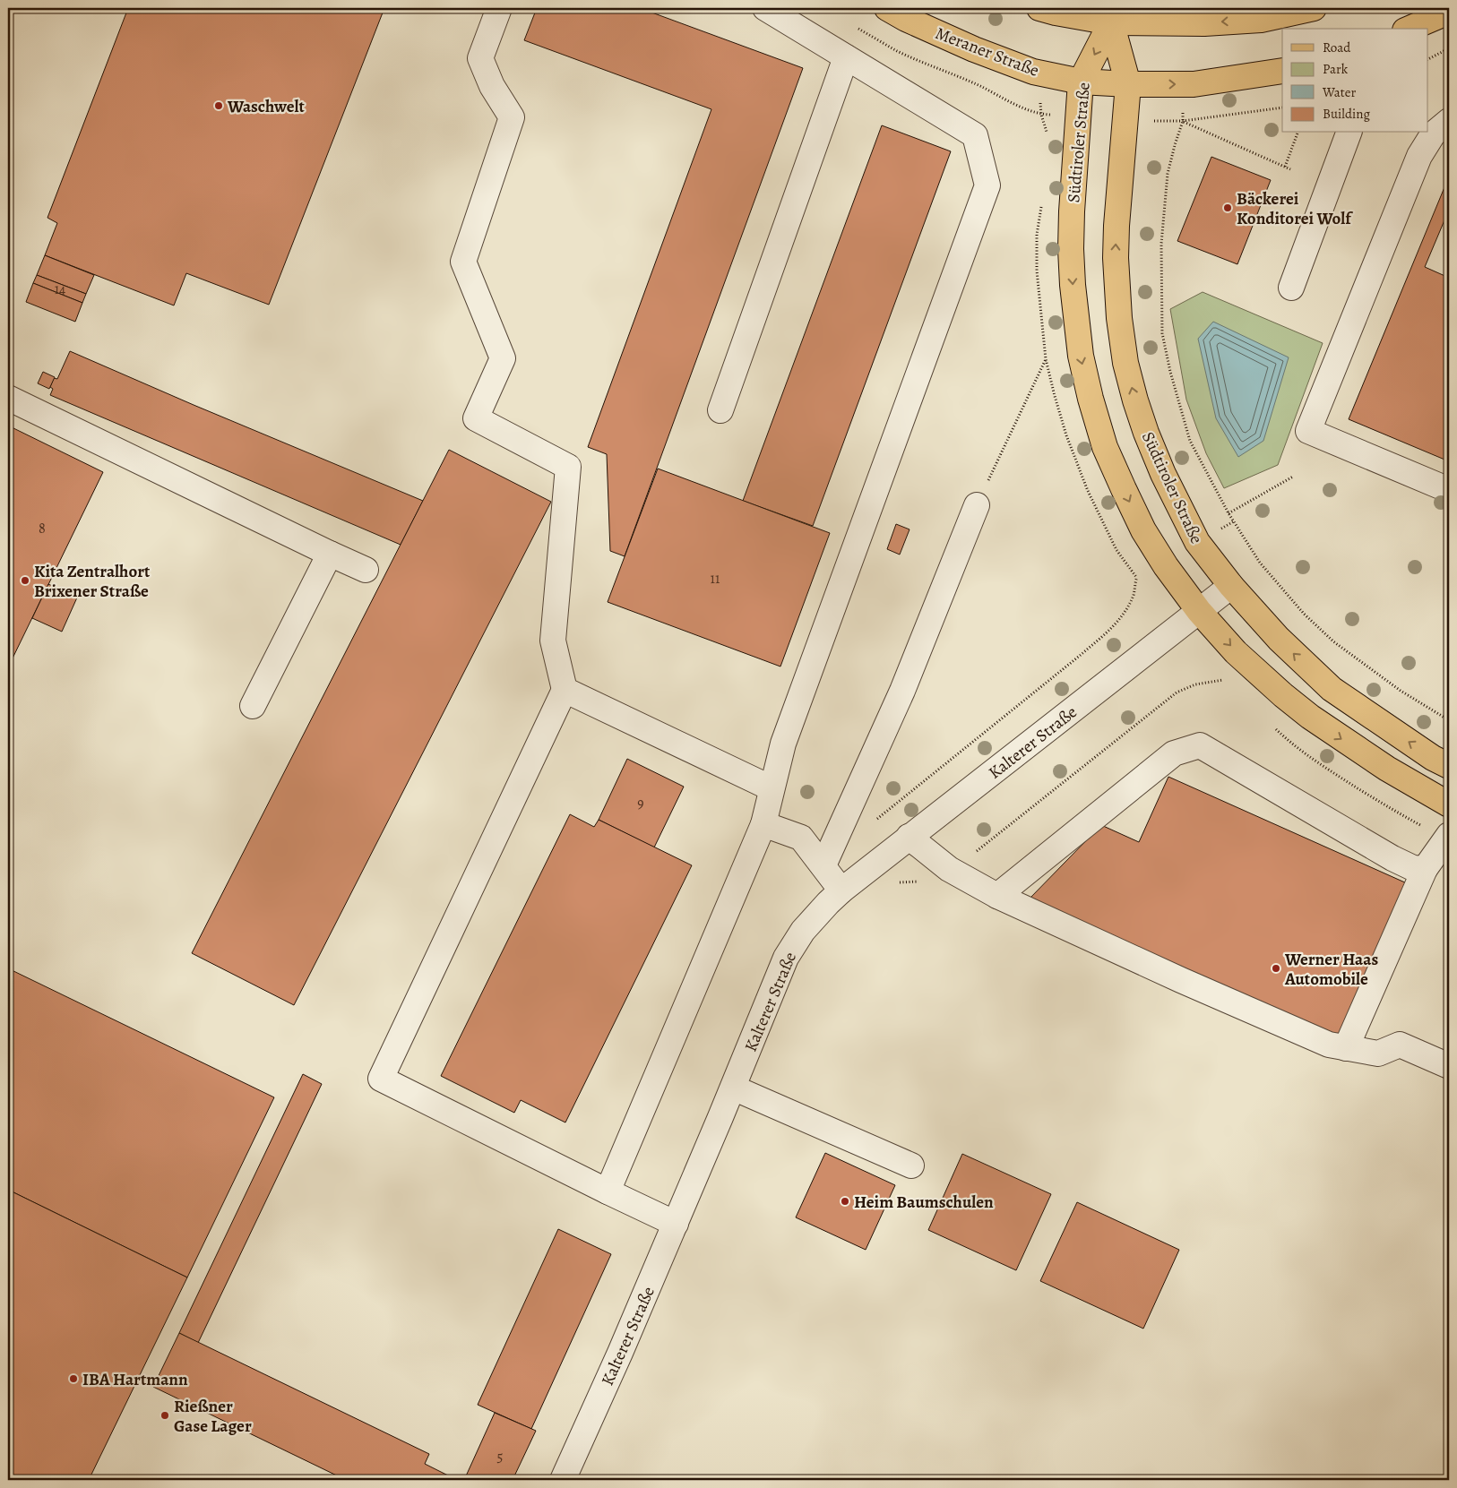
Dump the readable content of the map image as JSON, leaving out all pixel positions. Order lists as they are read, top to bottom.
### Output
{
  "streets": {
    "main road": ["Meraner Straße", "Südtiroler Straße"],
    "street": ["Kalterer Straße"]
  },
  "crossings": [
    ["Meraner Straße", "Südtiroler Straße"],
    ["Südtiroler Straße", "Kalterer Straße"]
  ],
  "places": [
    "Waschwelt",
    "Bäckerei Konditorei Wolf",
    "Kita Zentralhort Brixener Straße",
    "Werner Haas Automobile",
    "Heim Baumschulen",
    "IBA Hartmann",
    "Rießner Gase Lager"
  ],
  "house_numbers": [
    "14",
    "8",
    "11",
    "9",
    "5"
  ],
  "legend": [
    "Road",
    "Park",
    "Water",
    "Building"
  ]
}
